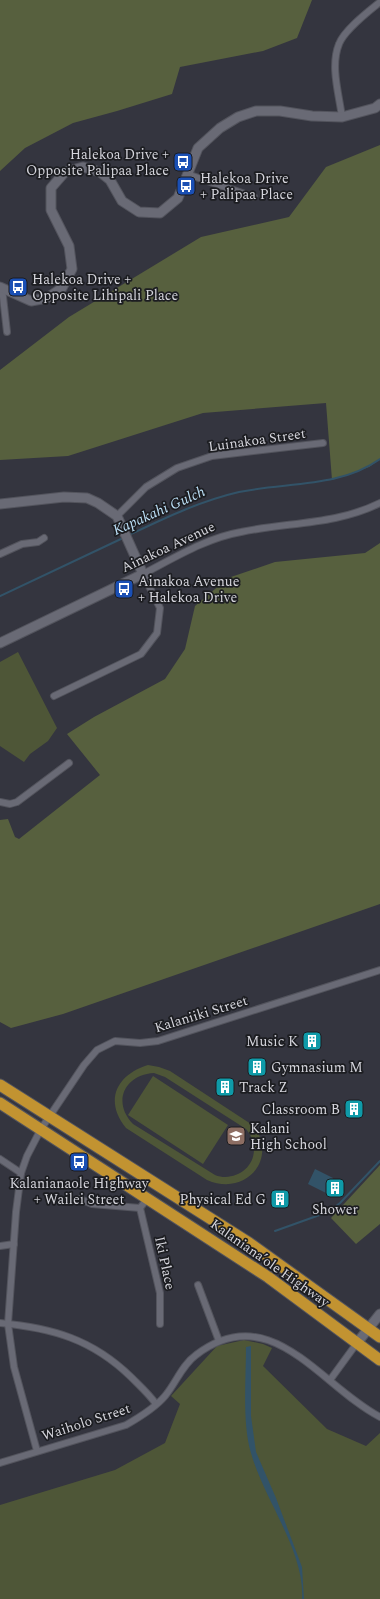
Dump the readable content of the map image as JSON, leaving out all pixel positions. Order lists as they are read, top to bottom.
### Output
{
  "streets": {
    "highway": ["Kalaniana’ole Highway"],
    "street": [
      "Luinakoa Street",
      "Ainakoa Avenue",
      "Kalaniiki Street",
      "Iki Place",
      "Waiholo Street"
    ]
  },
  "crossings": [
    ["Kalaniiki Street", "Kalaniana’ole Highway"],
    ["Kalaniiki Street", "Waiholo Street"]
  ],
  "water": ["Kapakahi Gulch"],
  "places": {
    "bus stop": [
      "Halekoa Drive + Opposite Palipaa Place",
      "Halekoa Drive + Palipaa Place",
      "Halekoa Drive + Opposite Lihipali Place",
      "Ainakoa Avenue + Halekoa Drive",
      "Kalanianaole Highway + Wailei Street"
    ],
    "building": [
      "Music K",
      "Gymnasium M",
      "Track Z",
      "Classroom B",
      "Shower",
      "Physical Ed G"
    ],
    "school or university": ["Kalani High School"]
  }
}
